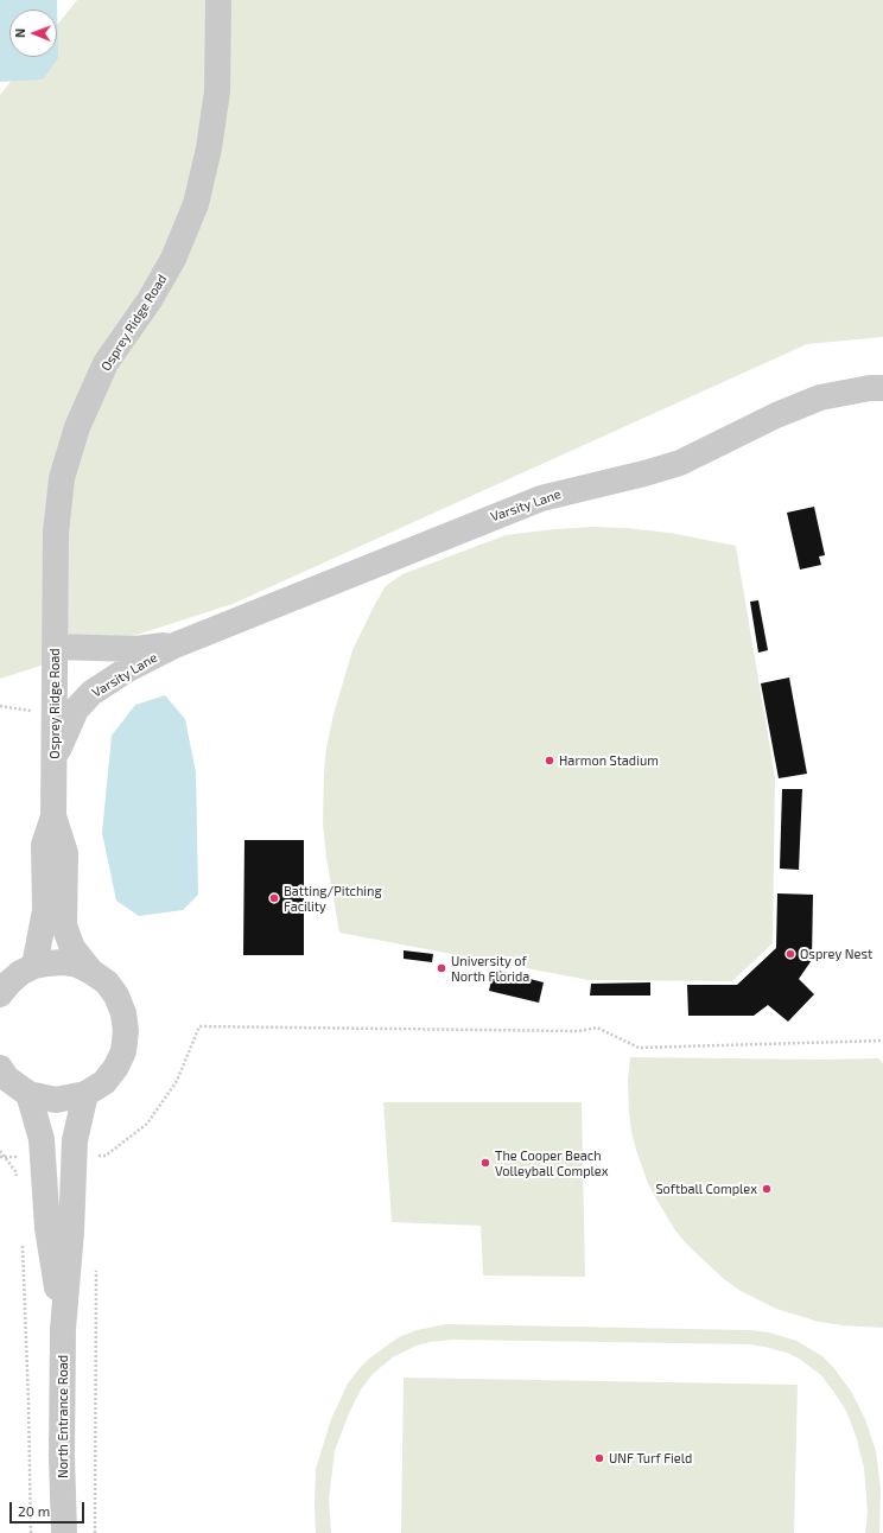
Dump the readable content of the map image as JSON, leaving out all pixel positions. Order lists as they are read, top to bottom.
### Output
{
  "streets": {
    "street": ["Osprey Ridge Road", "Varsity Lane", "North Entrance Road"]
  },
  "crossings": [
    ["Osprey Ridge Road", "Varsity Lane"]
  ],
  "places": [
    "Harmon Stadium",
    "Batting/Pitching Facility",
    "Osprey Nest",
    "University of North Florida",
    "The Cooper Beach Volleyball Complex",
    "Softball Complex",
    "UNF Turf Field"
  ],
  "scale_bar": "20 m",
  "north": "left"
}
